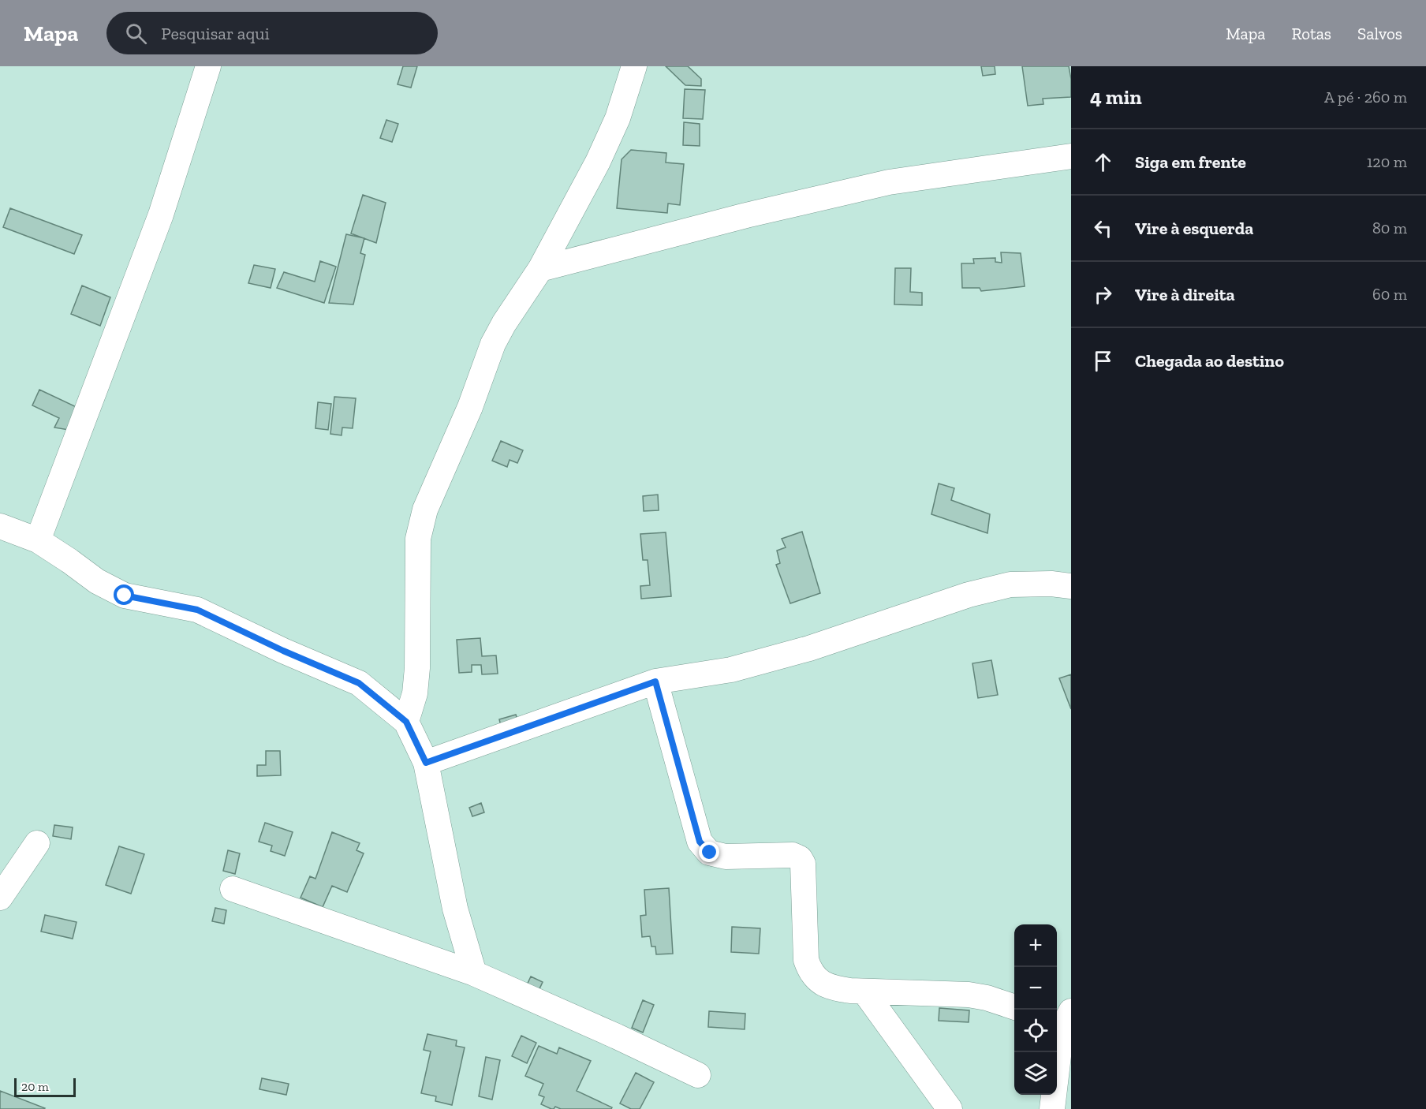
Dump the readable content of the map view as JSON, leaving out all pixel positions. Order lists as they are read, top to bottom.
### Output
{
  "scale_bar": "20 m",
  "page": {
    "header": "Mapa",
    "search": "Pesquisar aqui",
    "nav": ["Mapa", "Rotas", "Salvos"],
    "heading": ["4 min", "A pé · 260 m"],
    "list": [
      ["Siga em frente", "120 m"],
      ["Vire à esquerda", "80 m"],
      ["Vire à direita", "60 m"],
      "Chegada ao destino"
    ],
    "map_buttons": ["+", "−"],
    "scale": "20 m"
  }
}
